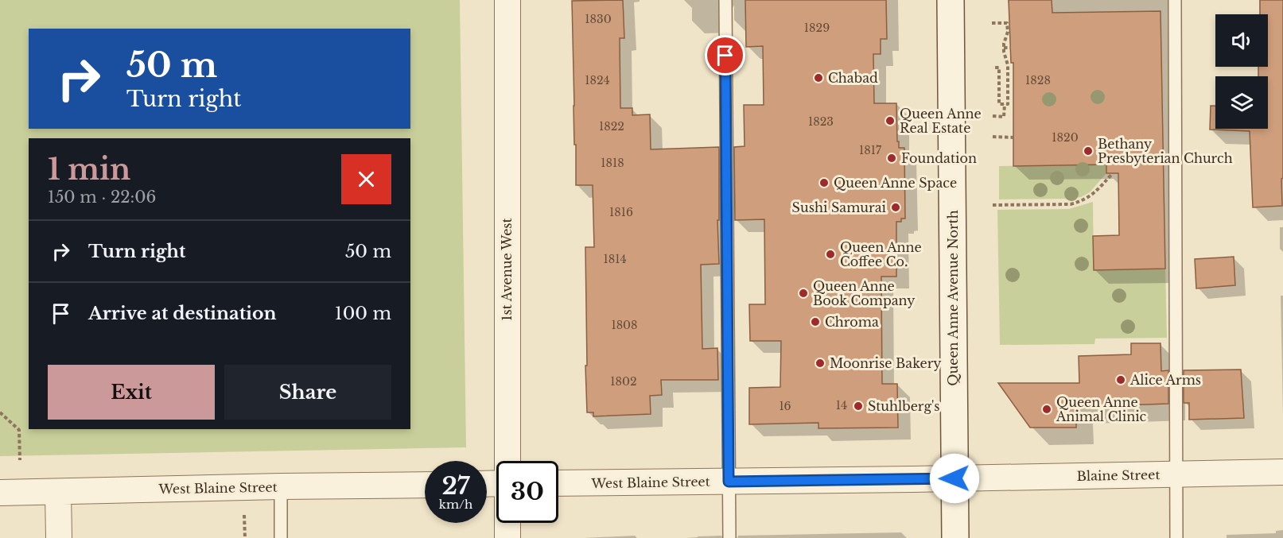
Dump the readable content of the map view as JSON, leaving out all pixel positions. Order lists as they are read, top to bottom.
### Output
{
  "streets": {
    "main road": ["Queen Anne Avenue North"],
    "street": ["1st Avenue West", "Blaine Street", "West Blaine Street"]
  },
  "crossings": [
    ["Queen Anne Avenue North", "Blaine Street"],
    ["Queen Anne Avenue North", "West Blaine Street"],
    ["Blaine Street", "West Blaine Street"]
  ],
  "places": [
    "Chabad",
    "Queen Anne Real Estate",
    "Bethany Presbyterian Church",
    "Foundation",
    "Queen Anne Space",
    "Sushi Samurai",
    "Queen Anne Coffee Co.",
    "Queen Anne Book Company",
    "Chroma",
    "Moonrise Bakery",
    "Alice Arms",
    "Stuhlberg's",
    "Queen Anne Animal Clinic"
  ],
  "house_numbers": [
    "1830",
    "1829",
    "1824",
    "1828",
    "1823",
    "1822",
    "1820",
    "1817",
    "1818",
    "1816",
    "1814",
    "1808",
    "1802",
    "14",
    "16"
  ],
  "page": {
    "turn": ["50 m", "Turn right"],
    "heading": ["1 min", "150 m · 22:06"],
    "list": [
      {
        "name": "Turn right",
        "value": "50 m"
      },
      {
        "name": "Arrive at destination",
        "value": "100 m"
      }
    ],
    "buttons": ["Exit", "Share"],
    "speed": "27 km/h",
    "limit": "30"
  }
}
